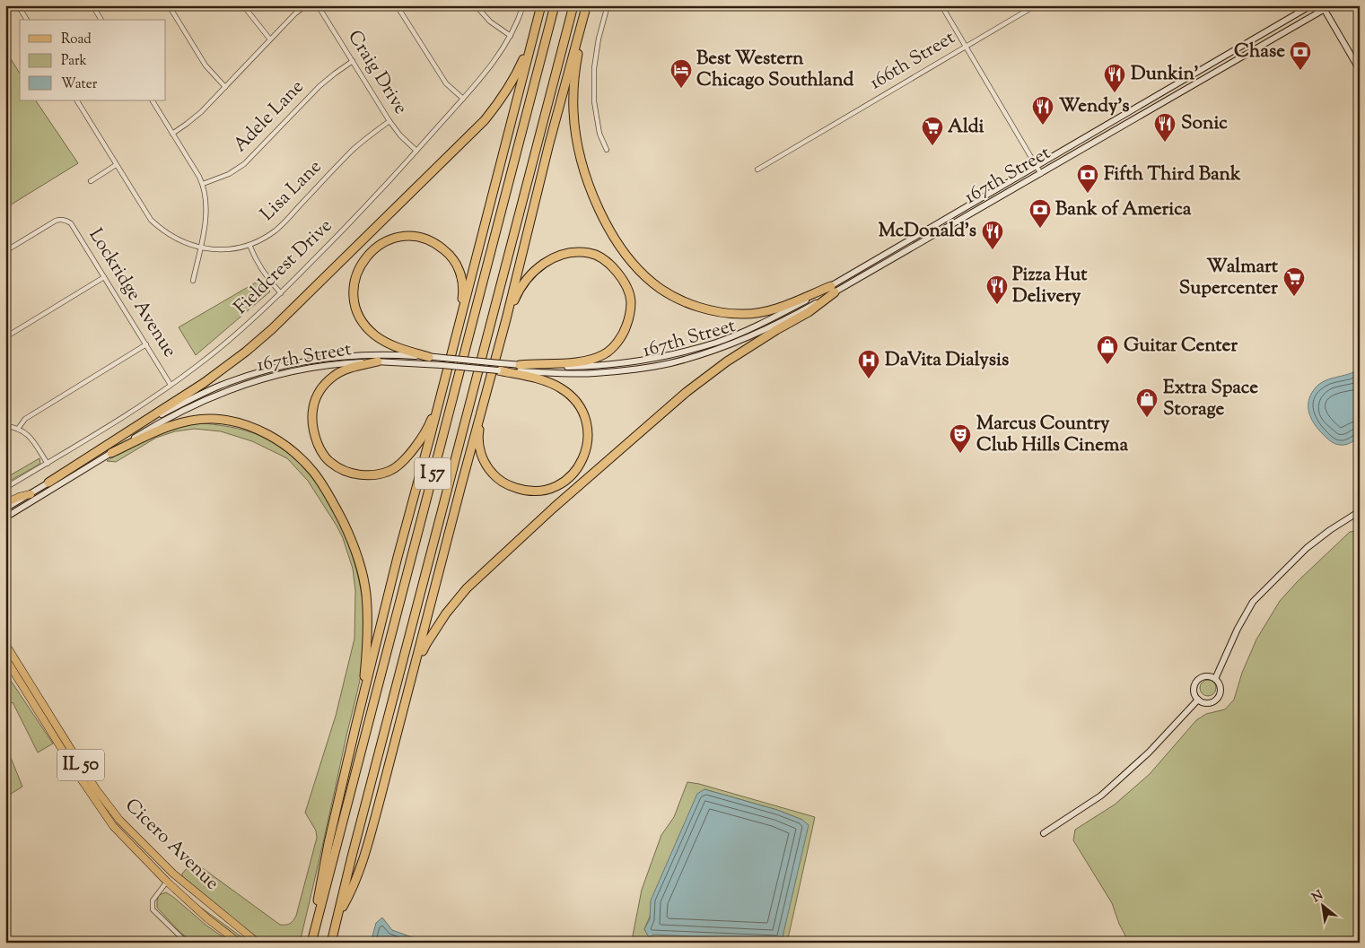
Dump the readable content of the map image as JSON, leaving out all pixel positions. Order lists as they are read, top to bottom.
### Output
{
  "streets": {
    "highway": ["I 57"],
    "main road": ["167th Street", "IL 50", "Cicero Avenue"],
    "street": [
      "166th Street",
      "Craig Drive",
      "Adele Lane",
      "Lisa Lane",
      "Fieldcrest Drive",
      "Lockridge Avenue"
    ]
  },
  "crossings": [
    ["Craig Drive", "Adele Lane"],
    ["Craig Drive", "Lisa Lane"],
    ["Craig Drive", "Fieldcrest Drive"],
    ["Fieldcrest Drive", "Lockridge Avenue"]
  ],
  "places": {
    "bank": ["Chase", "Fifth Third Bank", "Bank of America"],
    "hotel": ["Best Western Chicago Southland"],
    "restaurant": [
      "Dunkin'",
      "Wendy's",
      "Sonic",
      "McDonald's",
      "Pizza Hut Delivery"
    ],
    "supermarket": ["Aldi", "Walmart Supercenter"],
    "shop": ["Guitar Center", "Extra Space Storage"],
    "hospital": ["DaVita Dialysis"],
    "theatre": ["Marcus Country Club Hills Cinema"]
  },
  "legend": ["Road", "Park", "Water"],
  "north": "top left"
}
